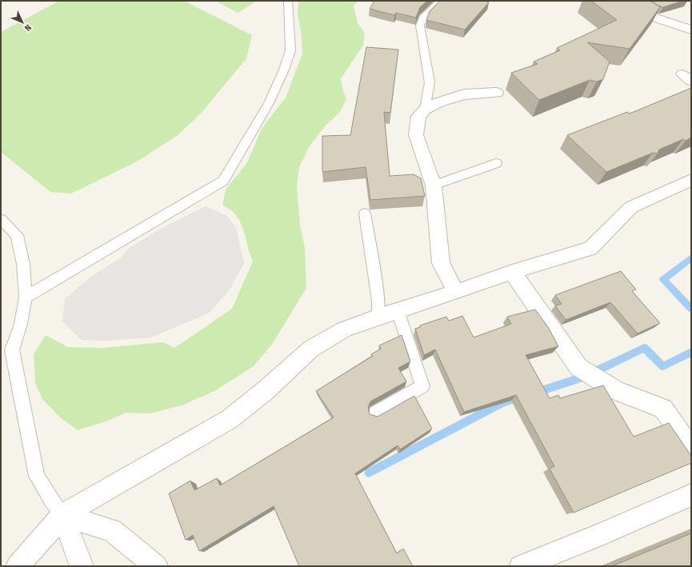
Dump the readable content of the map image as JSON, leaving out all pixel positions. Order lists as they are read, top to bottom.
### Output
{
  "north": "bottom right"
}
